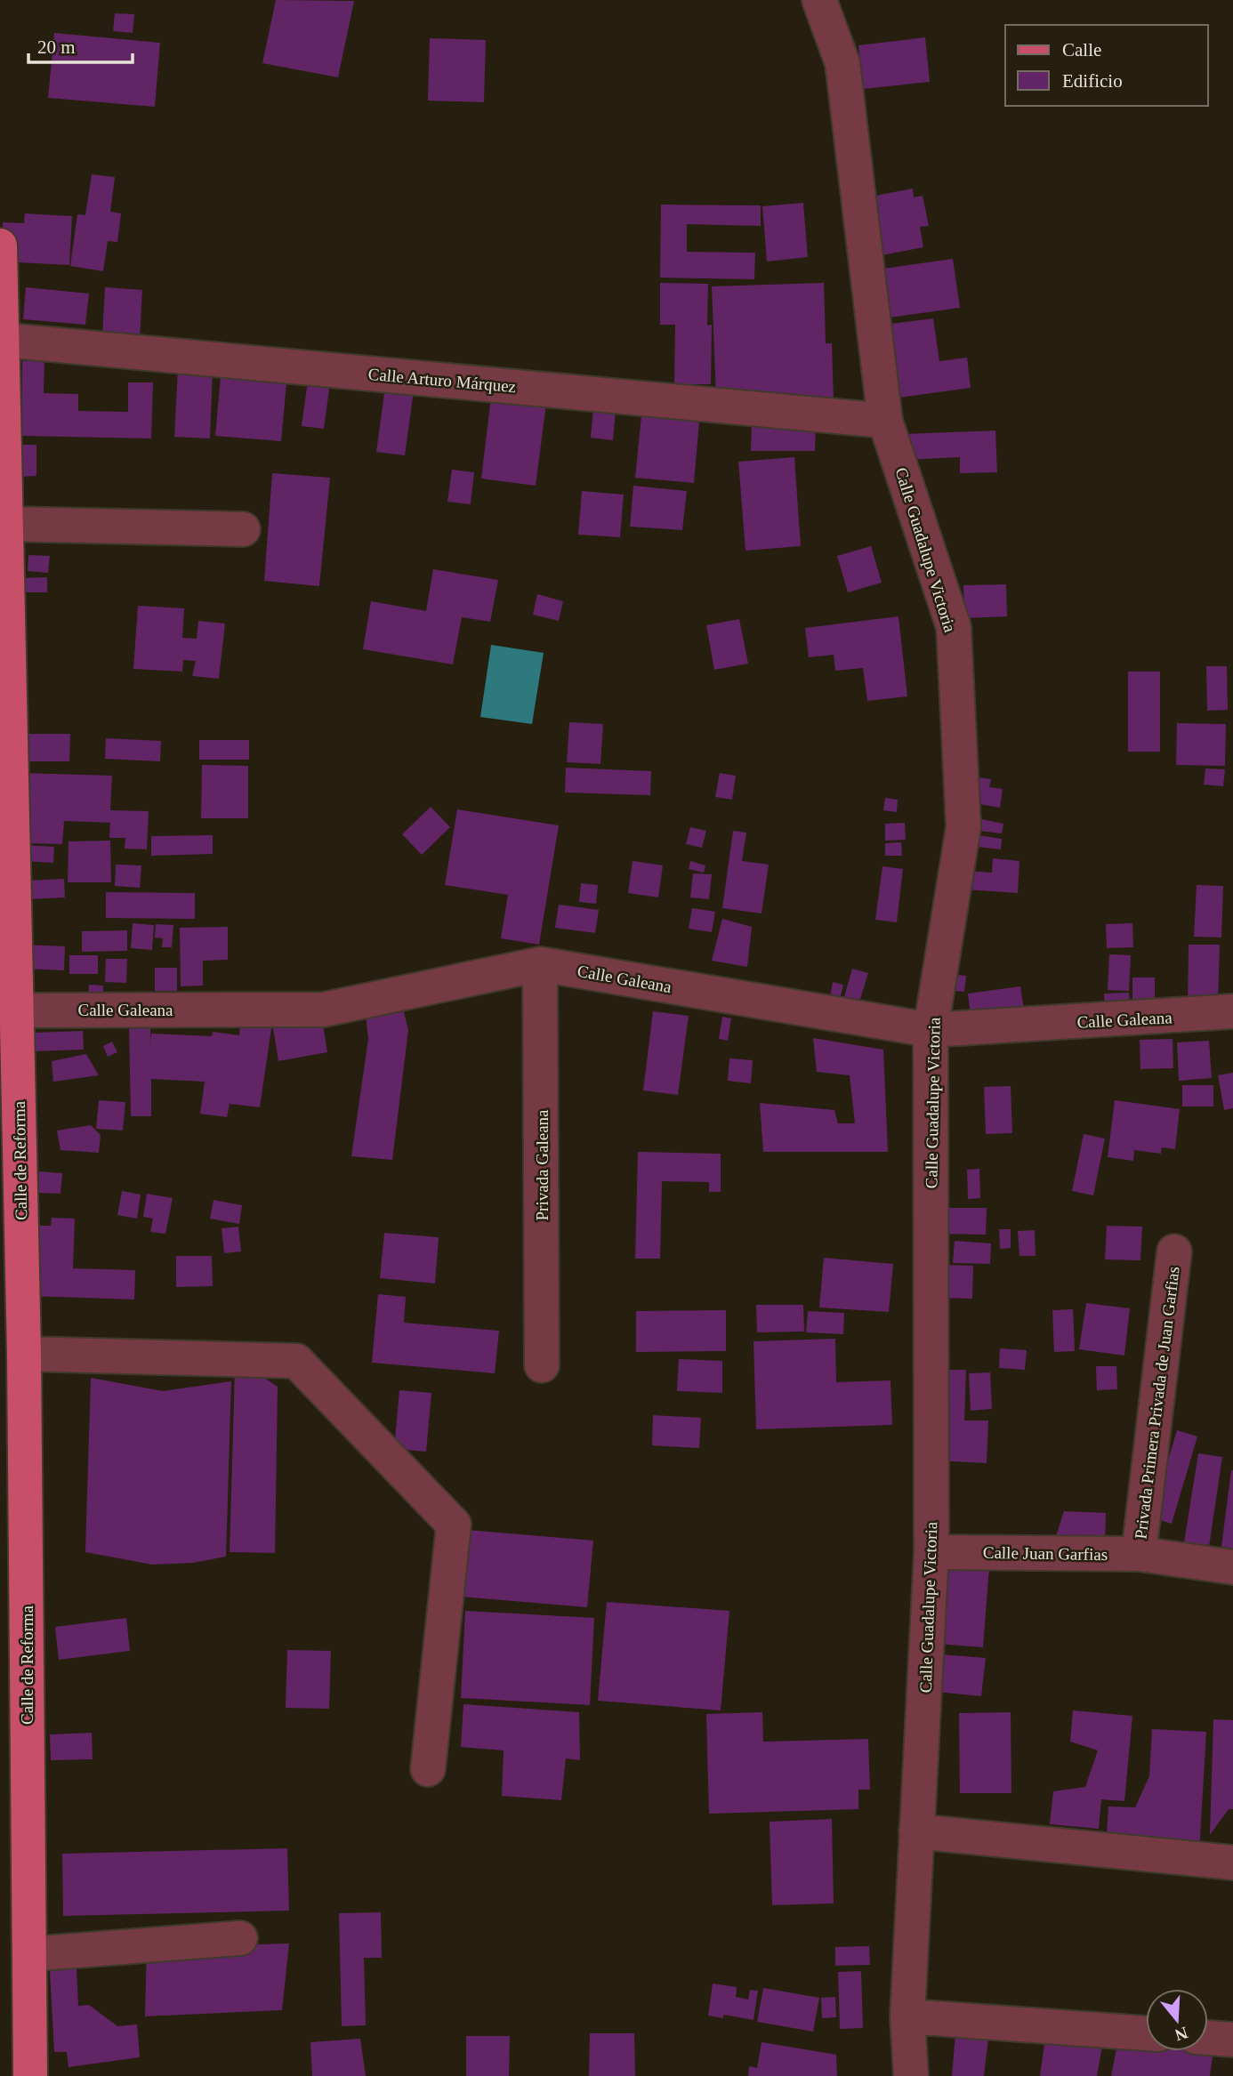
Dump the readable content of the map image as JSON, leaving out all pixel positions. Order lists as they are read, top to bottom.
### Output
{
  "streets": {
    "main road": ["Calle de Reforma"],
    "street": [
      "Calle Arturo Márquez",
      "Calle Guadalupe Victoria",
      "Calle Galeana",
      "Privada Galeana",
      "Privada Primera Privada de Juan Garfias",
      "Calle Juan Garfias"
    ]
  },
  "crossings": [
    ["Calle Arturo Márquez", "Calle Guadalupe Victoria"],
    ["Calle Arturo Márquez", "Calle de Reforma"],
    ["Calle Guadalupe Victoria", "Calle Galeana"],
    ["Calle Guadalupe Victoria", "Calle Juan Garfias"],
    ["Calle Galeana", "Calle de Reforma"],
    ["Calle Galeana", "Privada Galeana"],
    ["Privada Primera Privada de Juan Garfias", "Calle Juan Garfias"]
  ],
  "legend": ["Calle", "Edificio"],
  "scale_bar": "20 m",
  "north": "bottom"
}
